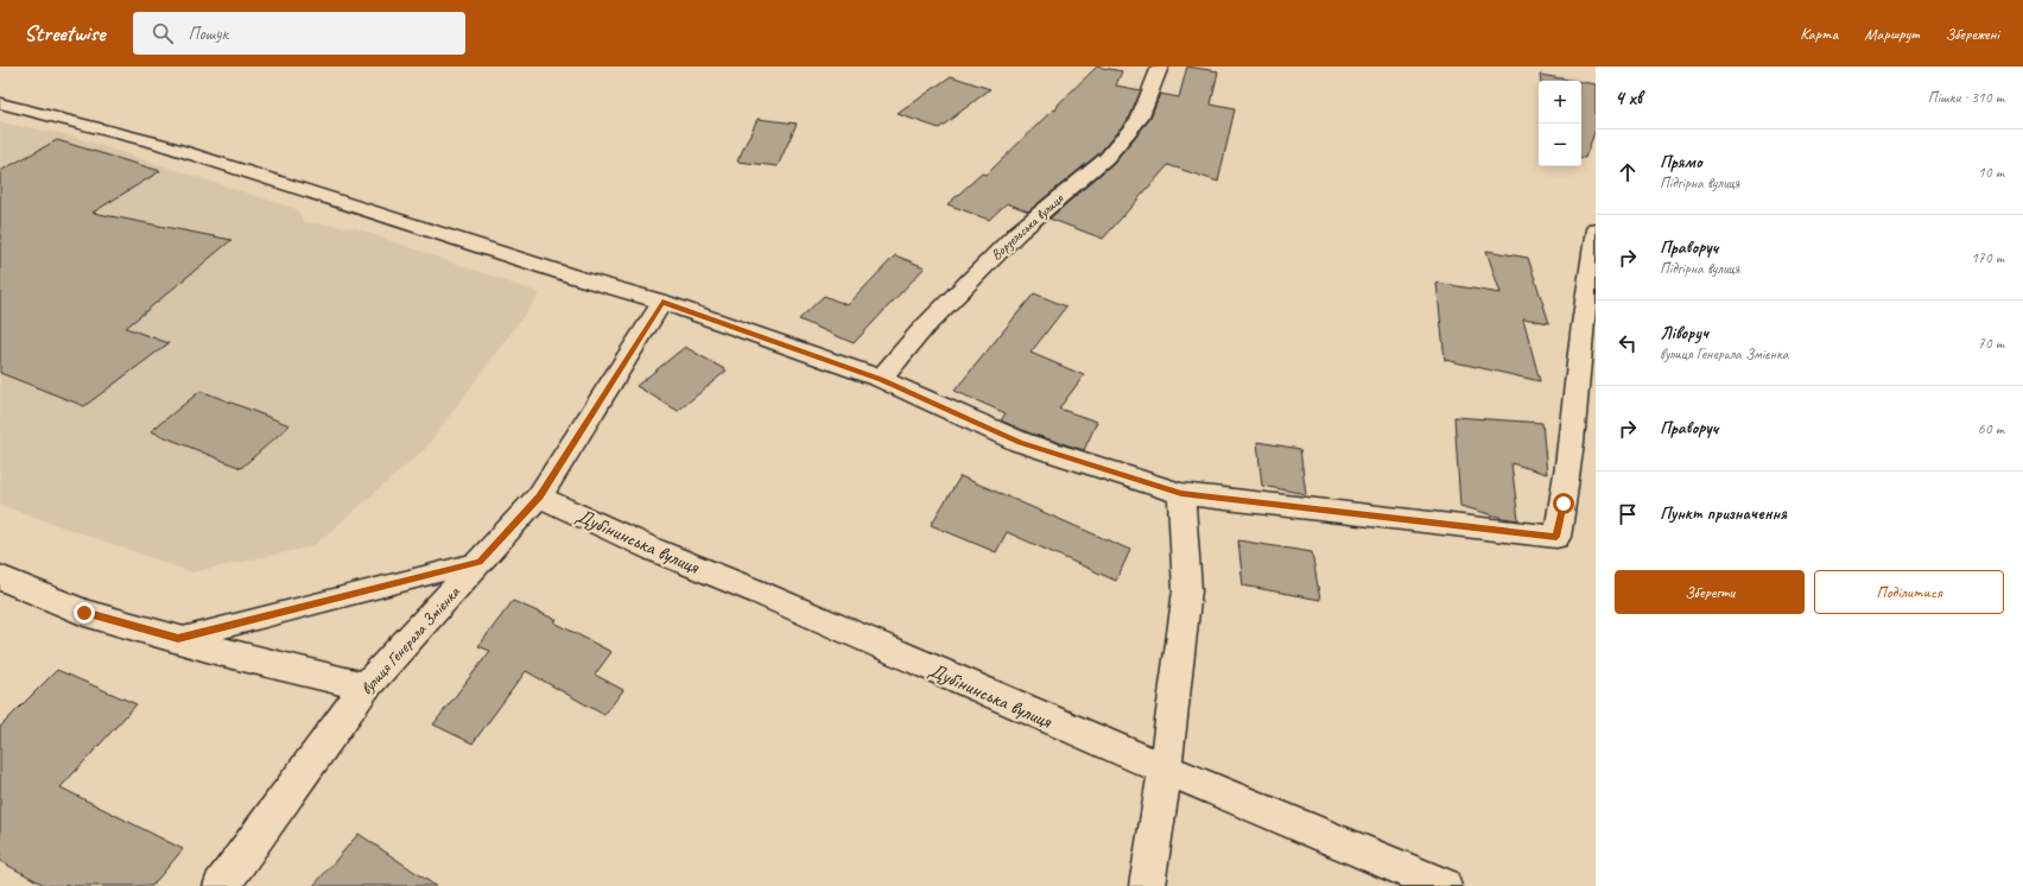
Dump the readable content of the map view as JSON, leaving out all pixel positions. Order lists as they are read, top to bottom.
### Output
{
  "streets": {
    "street": ["Ворзельська вулиця", "Дубінинська вулиця", "вулиця Генерала Змієнка"]
  },
  "crossings": [
    ["Дубінинська вулиця", "вулиця Генерала Змієнка"]
  ],
  "page": {
    "header": "Streetwise",
    "search": "Пошук",
    "nav": ["Карта", "Маршрут", "Збережені"],
    "heading": ["4 хв", "Пішки · 310 m"],
    "map_buttons": ["+", "−"],
    "list": [
      ["Прямо", "Підгірна вулиця", "10 m"],
      ["Праворуч", "Підгірна вулиця", "170 m"],
      ["Ліворуч", "вулиця Генерала Змієнка", "70 m"],
      ["Праворуч", "60 m"],
      "Пункт призначення"
    ],
    "buttons": ["Зберегти", "Поділитися"]
  }
}
